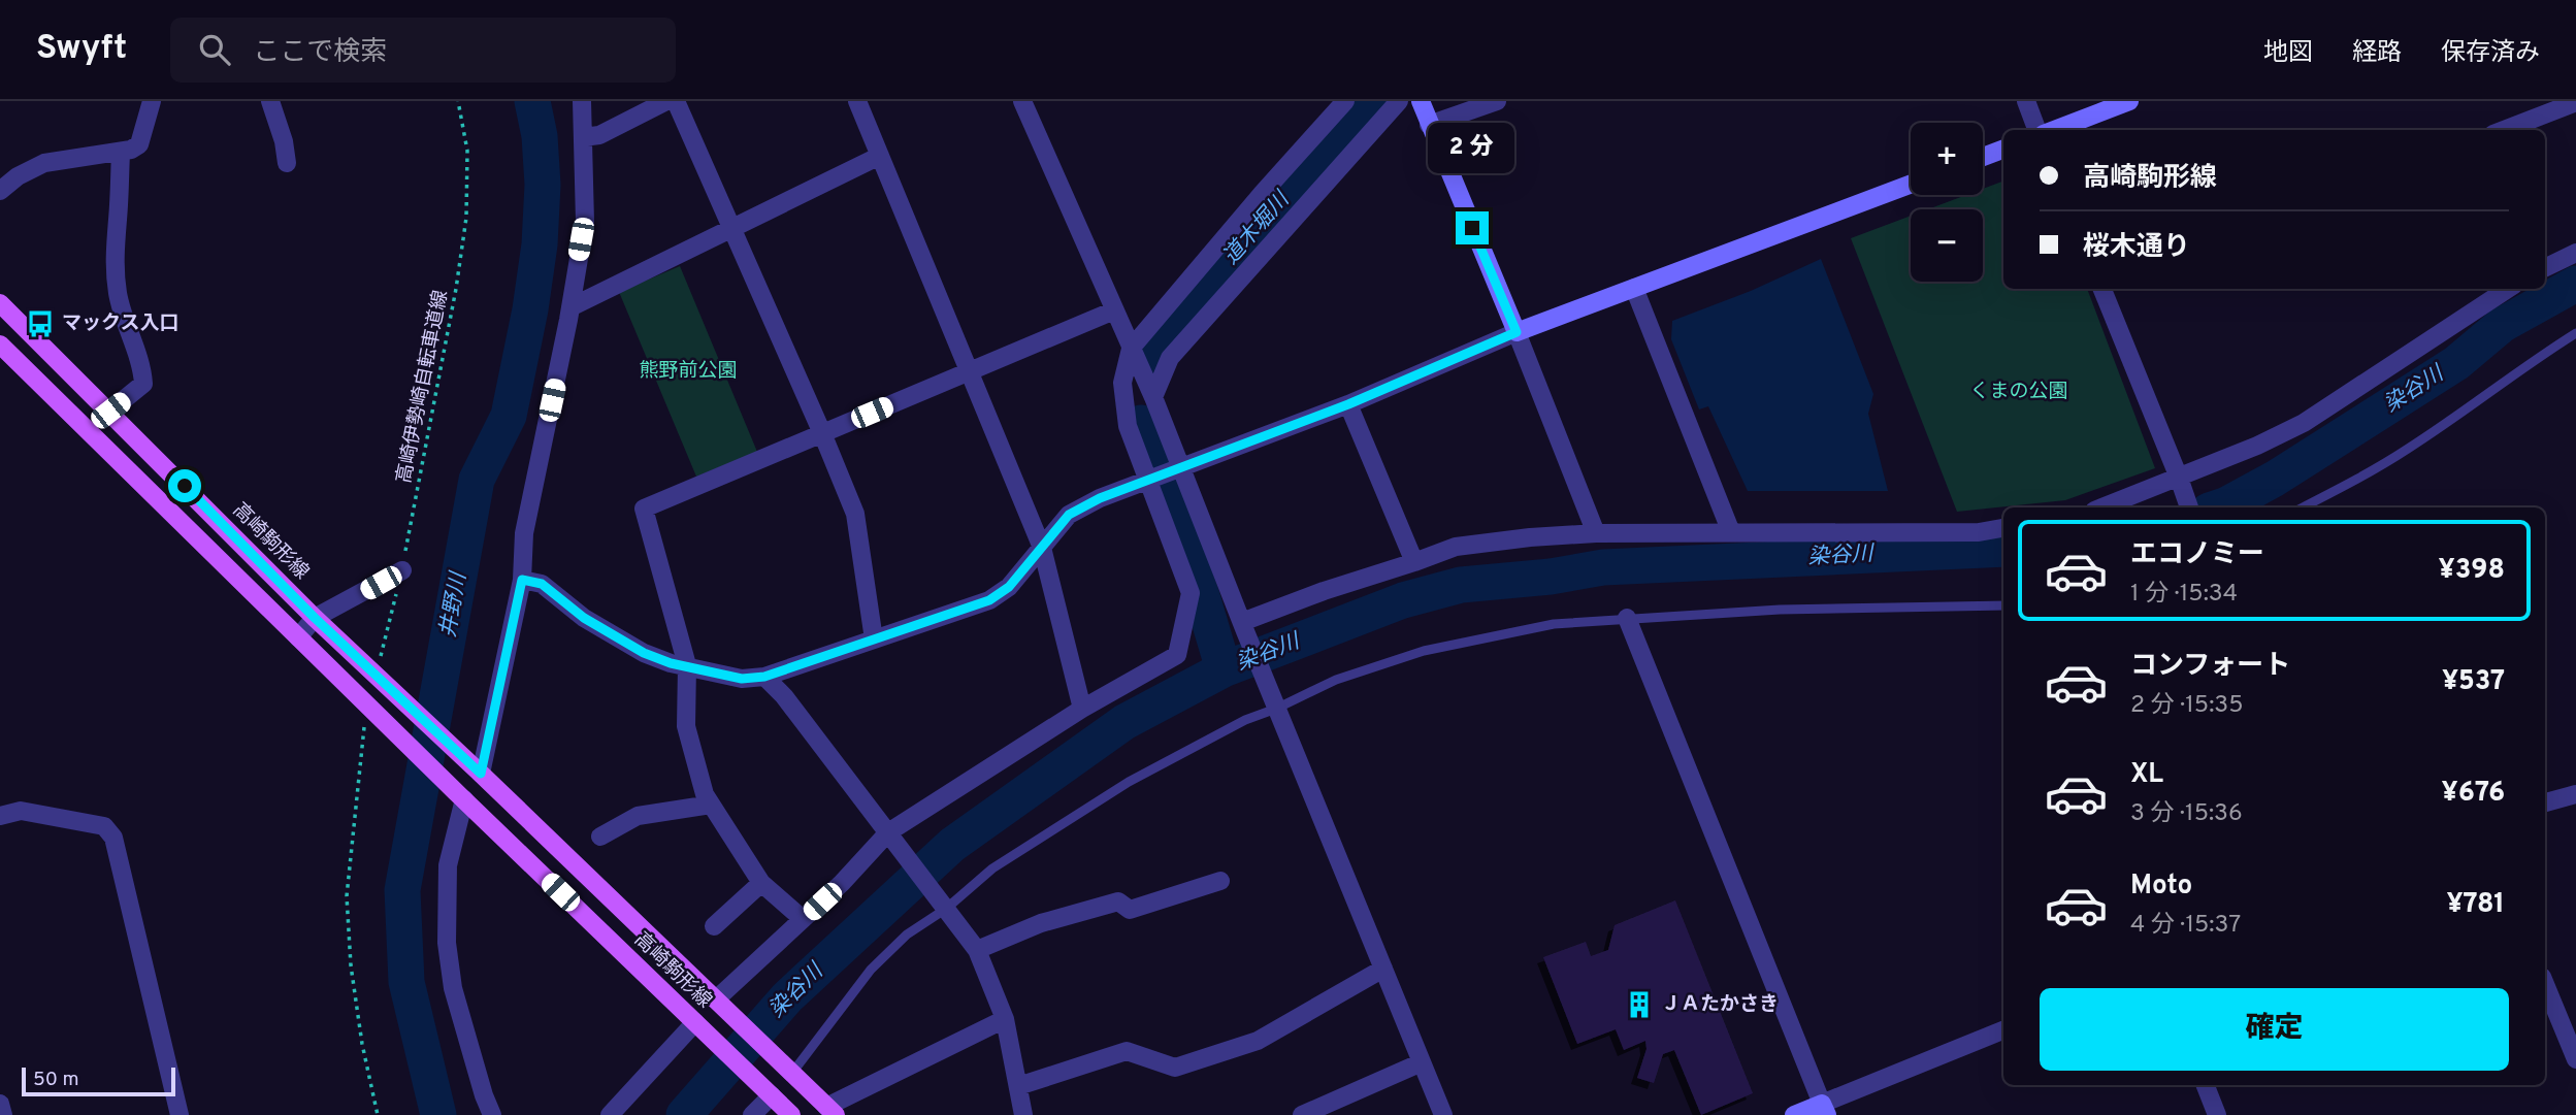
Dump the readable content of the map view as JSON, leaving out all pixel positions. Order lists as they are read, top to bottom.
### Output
{
  "streets": {
    "main road": ["高崎駒形線"],
    "path": ["高崎伊勢崎自転車道線"]
  },
  "crossings": [
    ["高崎伊勢崎自転車道線", "高崎駒形線"]
  ],
  "water": ["道木堀川", "染谷川", "井野川"],
  "parks": ["熊野前公園", "くまの公園"],
  "places": {
    "bus stop": ["マックス入口"],
    "building": ["ＪＡたかさき"]
  },
  "scale_bar": "50 m",
  "page": {
    "header": "Swyft",
    "search": "ここで検索",
    "nav": ["地図", "経路", "保存済み"],
    "map_buttons": ["+", "−"],
    "bubble": "2 分",
    "banner": ["高崎駒形線", "桜木通り"],
    "list": [
      {
        "name": "エコノミー",
        "note": "1 分 · 15:34",
        "value": "¥398"
      },
      {
        "name": "コンフォート",
        "note": "2 分 · 15:35",
        "value": "¥537"
      },
      {
        "name": "XL",
        "note": "3 分 · 15:36",
        "value": "¥676"
      },
      {
        "name": "Moto",
        "note": "4 分 · 15:37",
        "value": "¥781"
      }
    ],
    "buttons": "確定",
    "scale": "50 m"
  }
}
